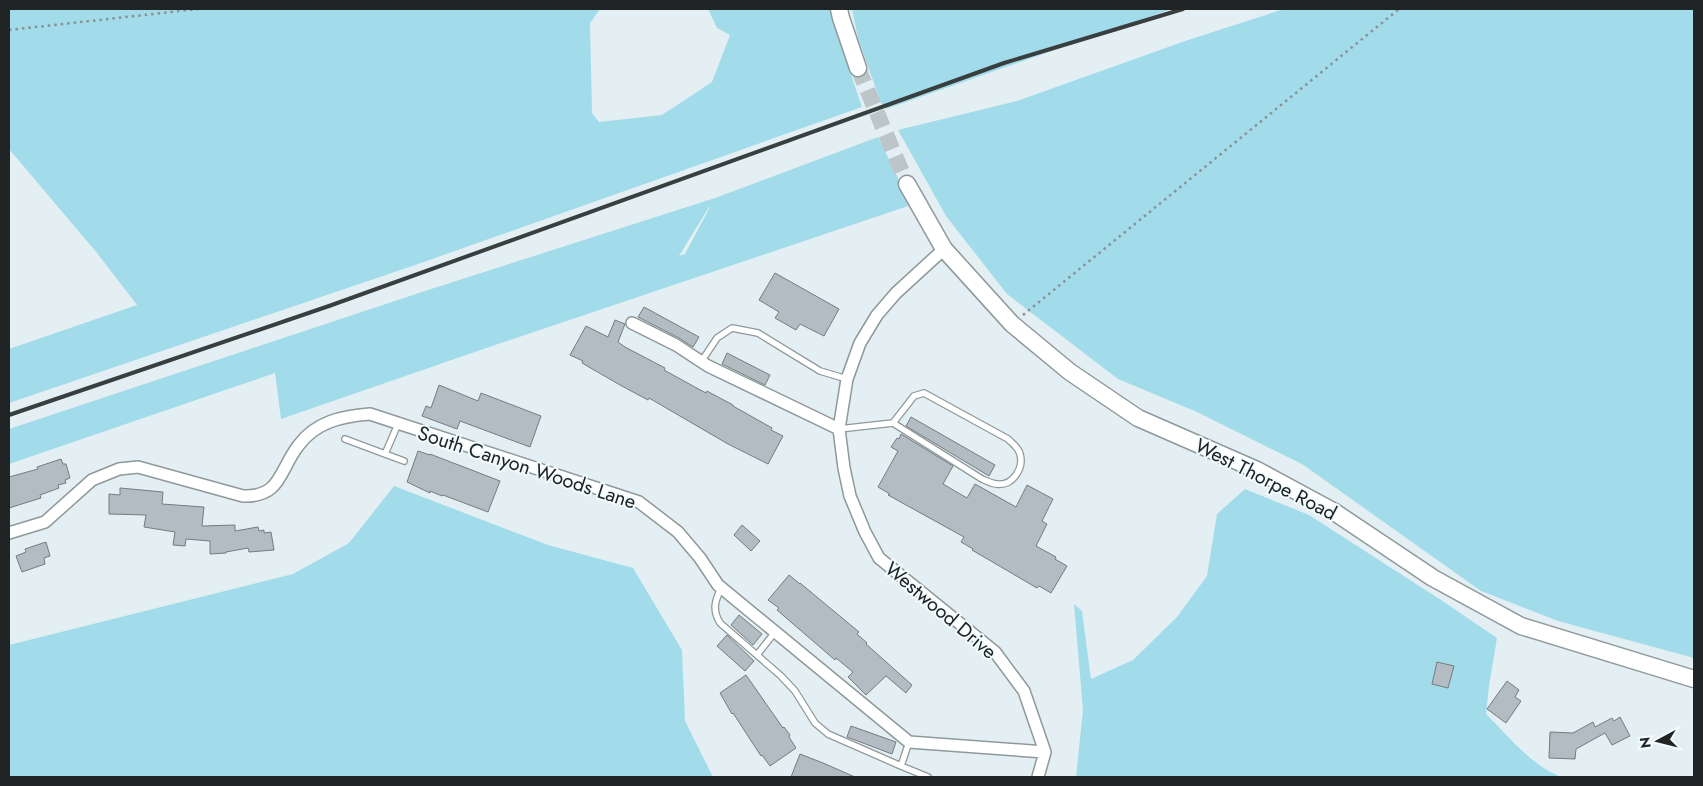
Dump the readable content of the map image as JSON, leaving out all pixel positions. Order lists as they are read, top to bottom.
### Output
{
  "streets": {
    "street": ["South Canyon Woods Lane", "West Thorpe Road", "Westwood Drive"]
  },
  "crossings": [
    ["West Thorpe Road", "Westwood Drive"]
  ],
  "north": "left"
}
